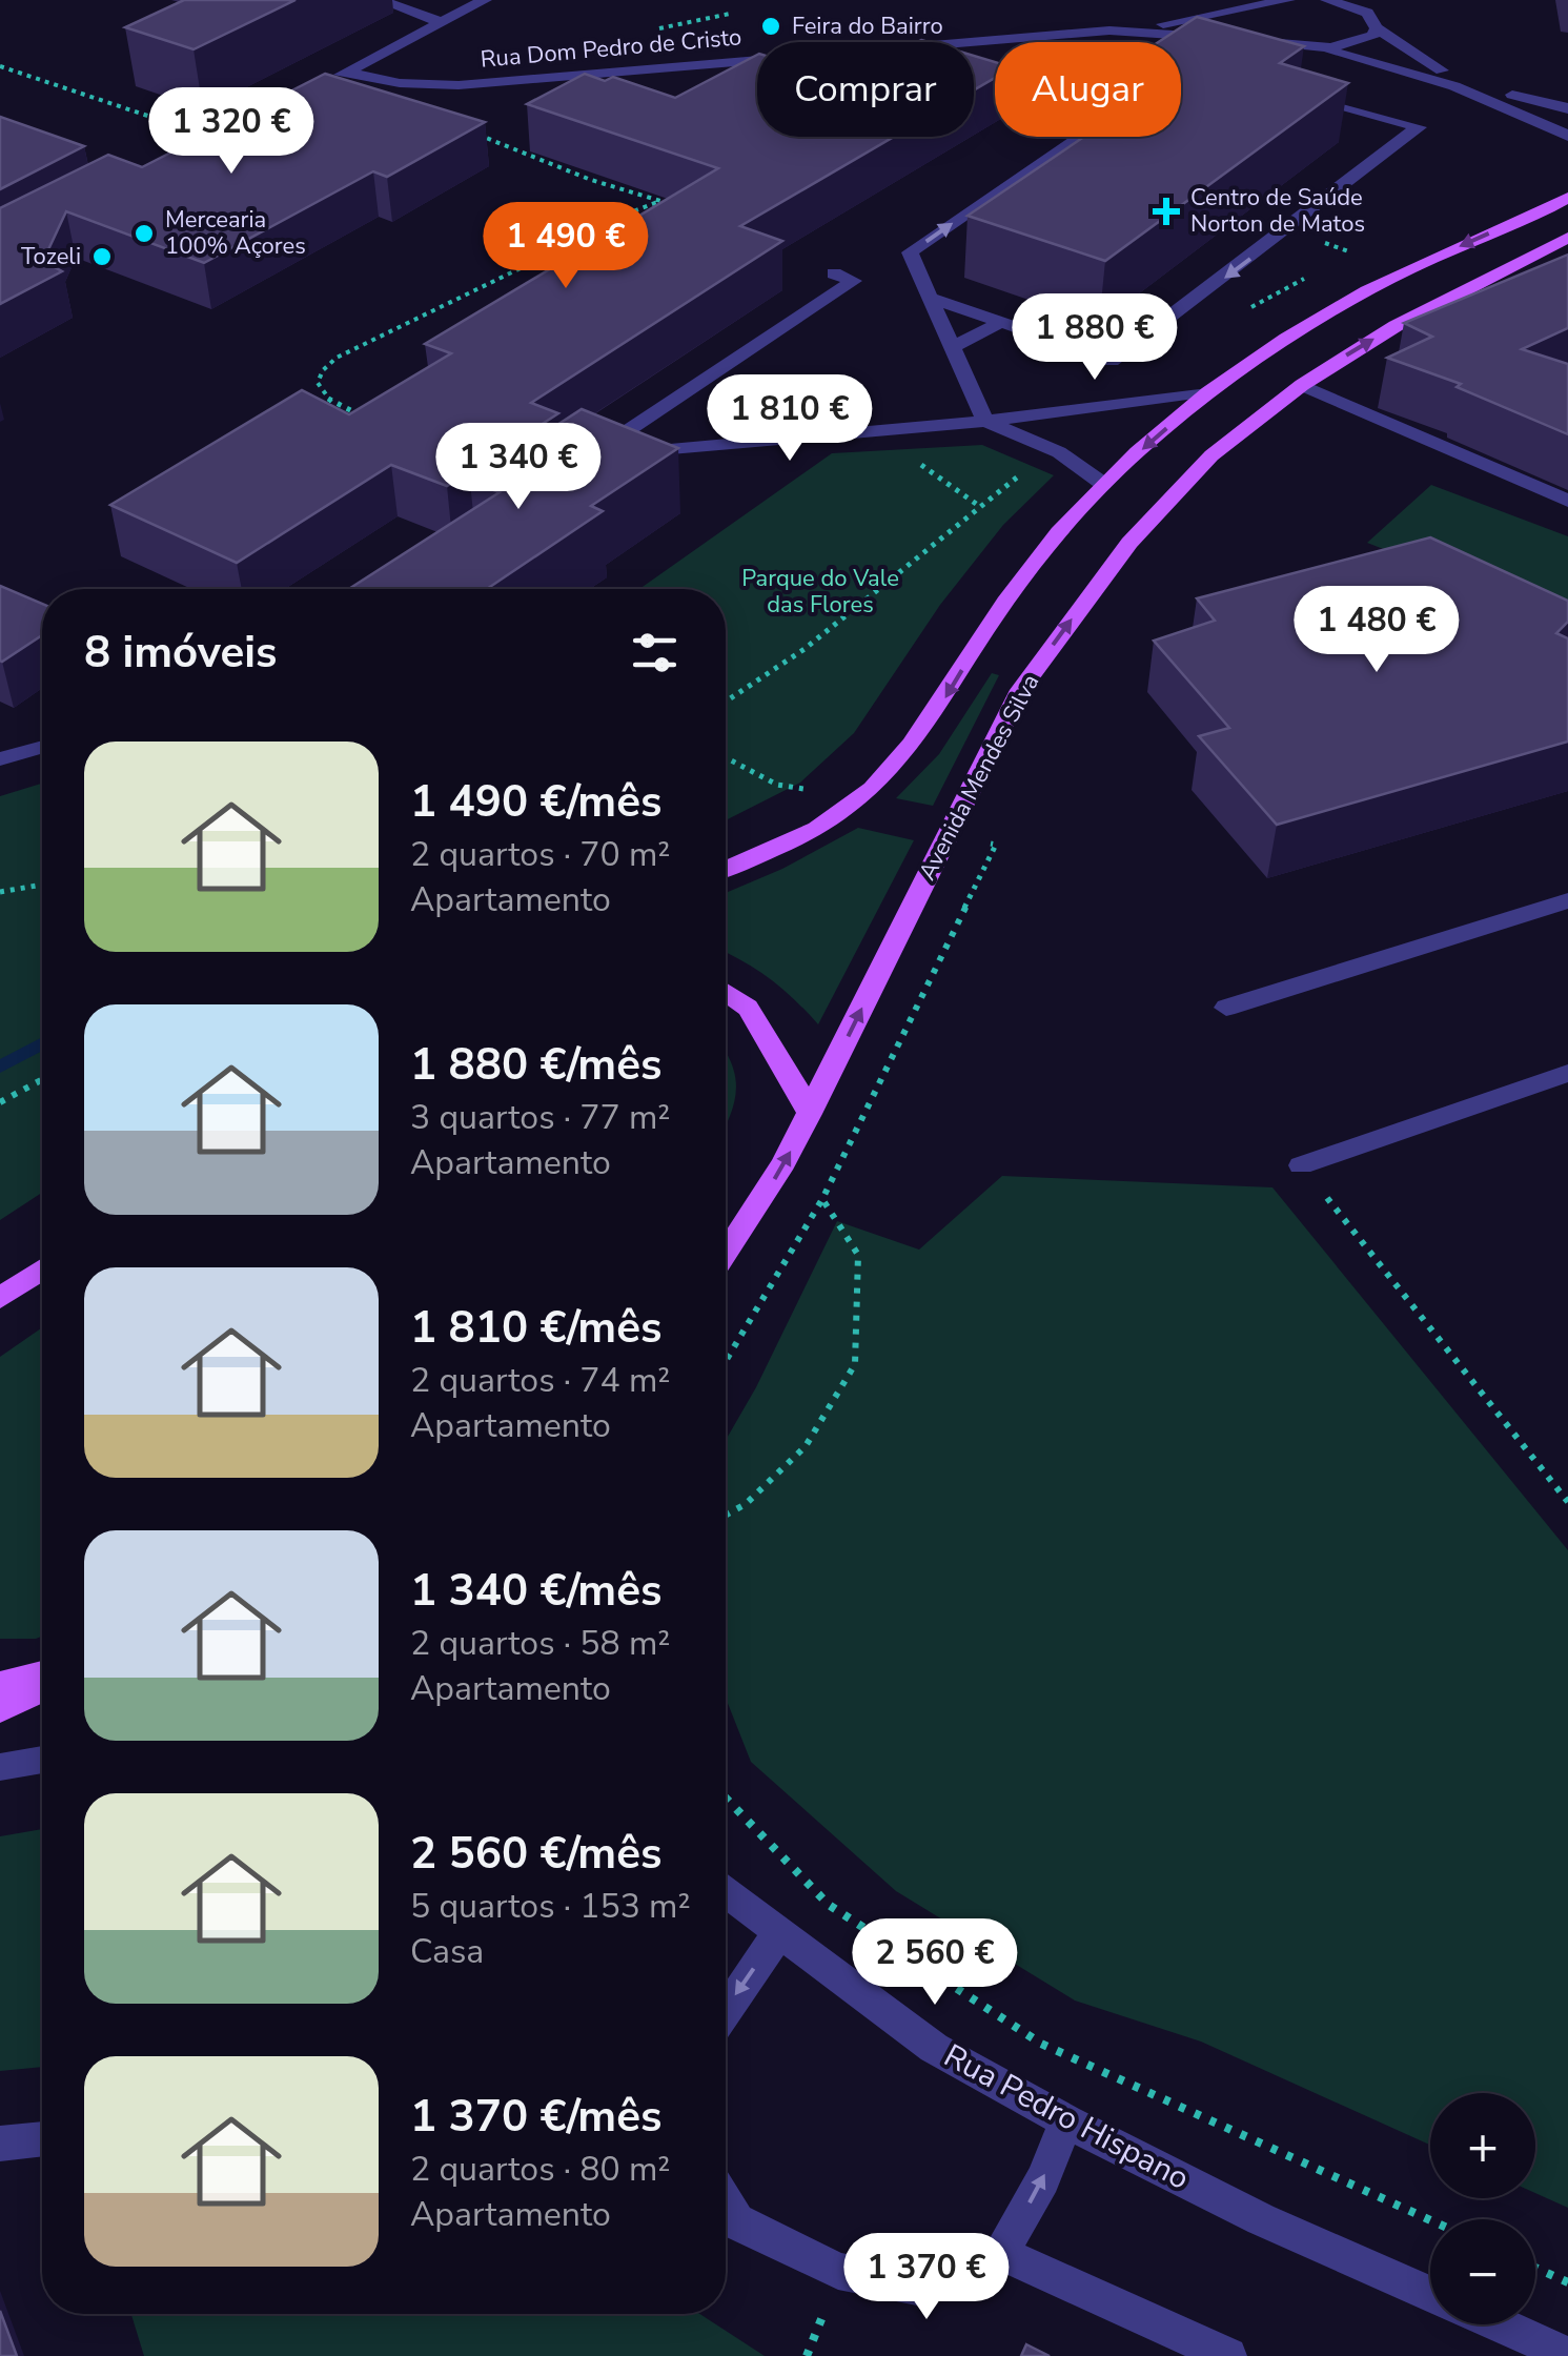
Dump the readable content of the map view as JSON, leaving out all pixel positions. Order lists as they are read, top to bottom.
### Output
{
  "streets": {
    "main road": ["Avenida Mendes Silva"],
    "street": ["Rua Dom Pedro de Cristo", "Rua Pedro Hispano"]
  },
  "parks": ["Parque do Vale das Flores"],
  "places": {
    "other": ["Feira do Bairro", "Mercearia 100% Açores", "Tozeli"],
    "health": ["Centro de Saúde Norton de Matos"]
  },
  "page": {
    "chip": ["Comprar", "Alugar"],
    "price": [
      "1 320 €",
      "1 490 €",
      "1 880 €",
      "1 810 €",
      "1 340 €",
      "1 480 €",
      "2 560 €",
      "1 370 €"
    ],
    "heading": "8 imóveis",
    "list": [
      {
        "name": "1 490 €/mês",
        "note": "2 quartos · 70 m² · Apartamento"
      },
      {
        "name": "1 880 €/mês",
        "note": "3 quartos · 77 m² · Apartamento"
      },
      {
        "name": "1 810 €/mês",
        "note": "2 quartos · 74 m² · Apartamento"
      },
      {
        "name": "1 340 €/mês",
        "note": "2 quartos · 58 m² · Apartamento"
      },
      {
        "name": "2 560 €/mês",
        "note": "5 quartos · 153 m² · Casa"
      },
      {
        "name": "1 370 €/mês",
        "note": "2 quartos · 80 m² · Apartamento"
      }
    ],
    "map_buttons": ["+", "−"]
  }
}
